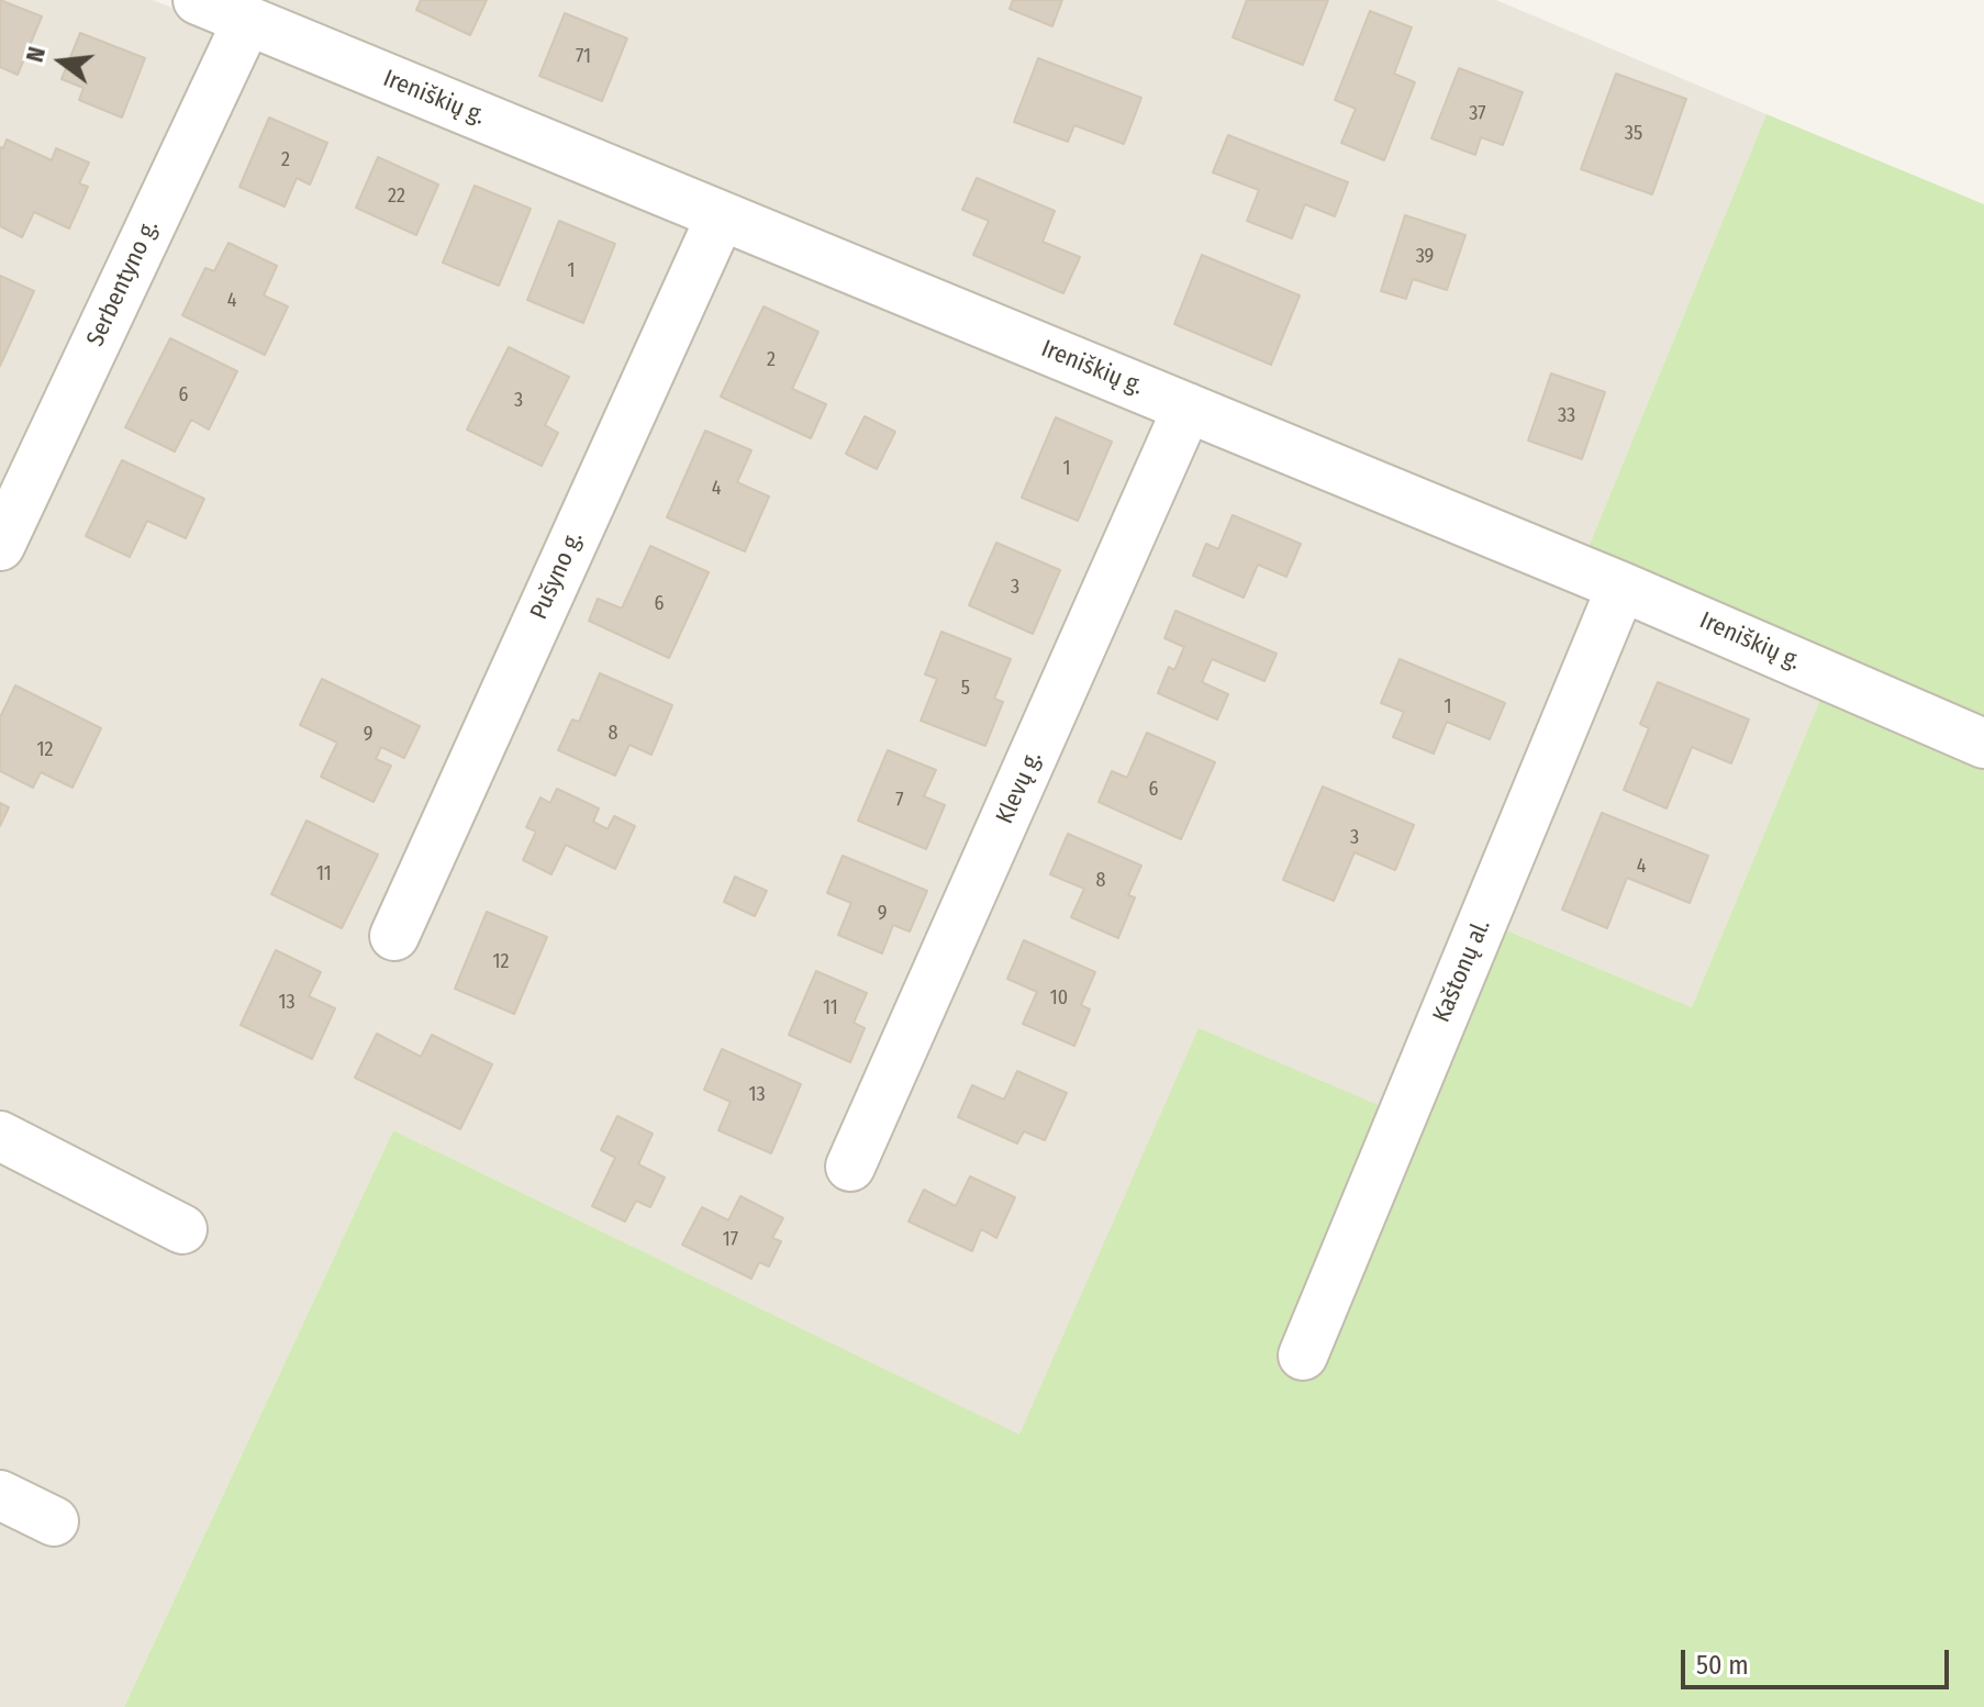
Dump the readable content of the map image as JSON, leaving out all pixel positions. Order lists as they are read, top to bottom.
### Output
{
  "streets": {
    "street": [
      "Ireniškių g.",
      "Serbentyno g.",
      "Pušyno g.",
      "Klevų g.",
      "Kaštonų al."
    ]
  },
  "crossings": [
    ["Ireniškių g.", "Serbentyno g."],
    ["Ireniškių g.", "Pušyno g."],
    ["Ireniškių g.", "Klevų g."],
    ["Ireniškių g.", "Kaštonų al."]
  ],
  "house_numbers": [
    "71",
    "37",
    "35",
    "2",
    "22",
    "39",
    "1",
    "4",
    "2",
    "6",
    "3",
    "33",
    "1",
    "4",
    "3",
    "6",
    "5",
    "1",
    "8",
    "9",
    "12",
    "6",
    "7",
    "3",
    "4",
    "11",
    "8",
    "9",
    "12",
    "10",
    "13",
    "11",
    "13",
    "17"
  ],
  "scale_bar": "50 m",
  "north": "left"
}
